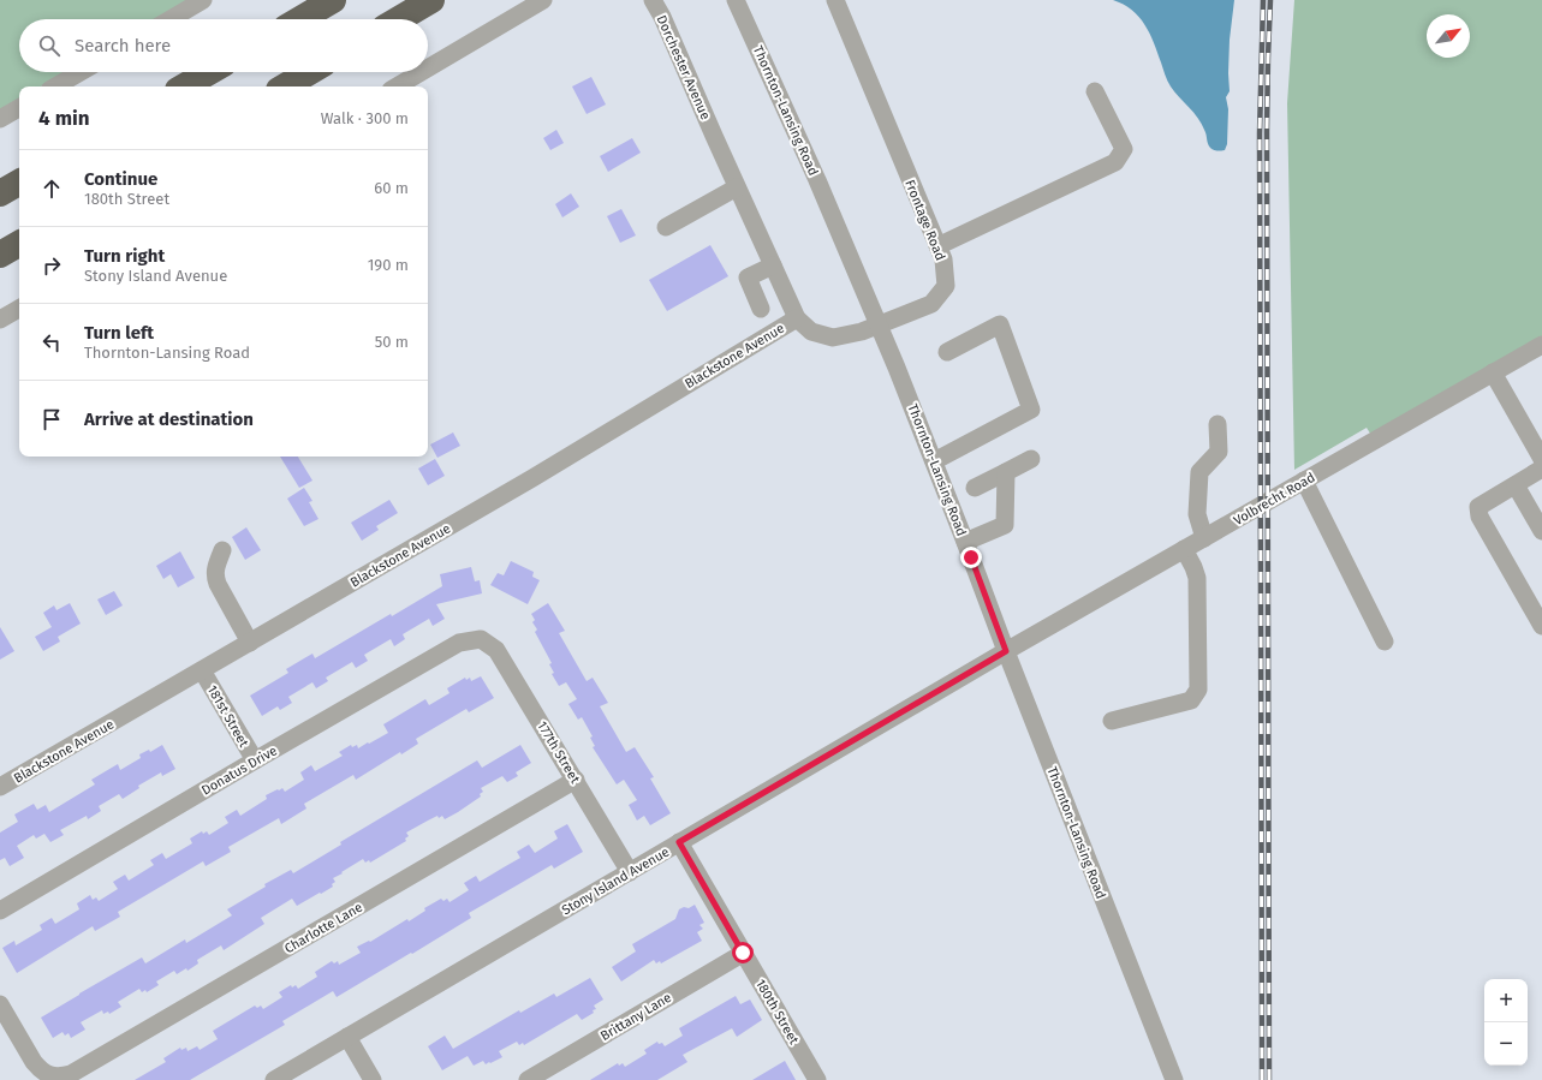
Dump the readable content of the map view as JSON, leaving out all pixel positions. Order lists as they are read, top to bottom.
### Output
{
  "streets": {
    "street": [
      "Dorchester Avenue",
      "Thornton-Lansing Road",
      "Frontage Road",
      "Blackstone Avenue",
      "Volbrecht Road",
      "181st Street",
      "177th Street",
      "Donatus Drive",
      "Stony Island Avenue",
      "Charlotte Lane",
      "180th Street",
      "Brittany Lane"
    ]
  },
  "crossings": [
    ["Dorchester Avenue", "Frontage Road"],
    ["Thornton-Lansing Road", "Frontage Road"],
    ["Thornton-Lansing Road", "Volbrecht Road"],
    ["Thornton-Lansing Road", "Stony Island Avenue"],
    ["Frontage Road", "Blackstone Avenue"],
    ["Blackstone Avenue", "181st Street"],
    ["Volbrecht Road", "Stony Island Avenue"],
    ["181st Street", "Donatus Drive"],
    ["177th Street", "Donatus Drive"],
    ["177th Street", "Stony Island Avenue"],
    ["177th Street", "Charlotte Lane"],
    ["Stony Island Avenue", "180th Street"],
    ["180th Street", "Brittany Lane"]
  ],
  "north": "top right",
  "page": {
    "search": "Search here",
    "heading": ["4 min", "Walk · 300 m"],
    "list": [
      ["Continue", "180th Street", "60 m"],
      ["Turn right", "Stony Island Avenue", "190 m"],
      ["Turn left", "Thornton-Lansing Road", "50 m"],
      "Arrive at destination"
    ],
    "map_buttons": ["+", "−"]
  }
}
